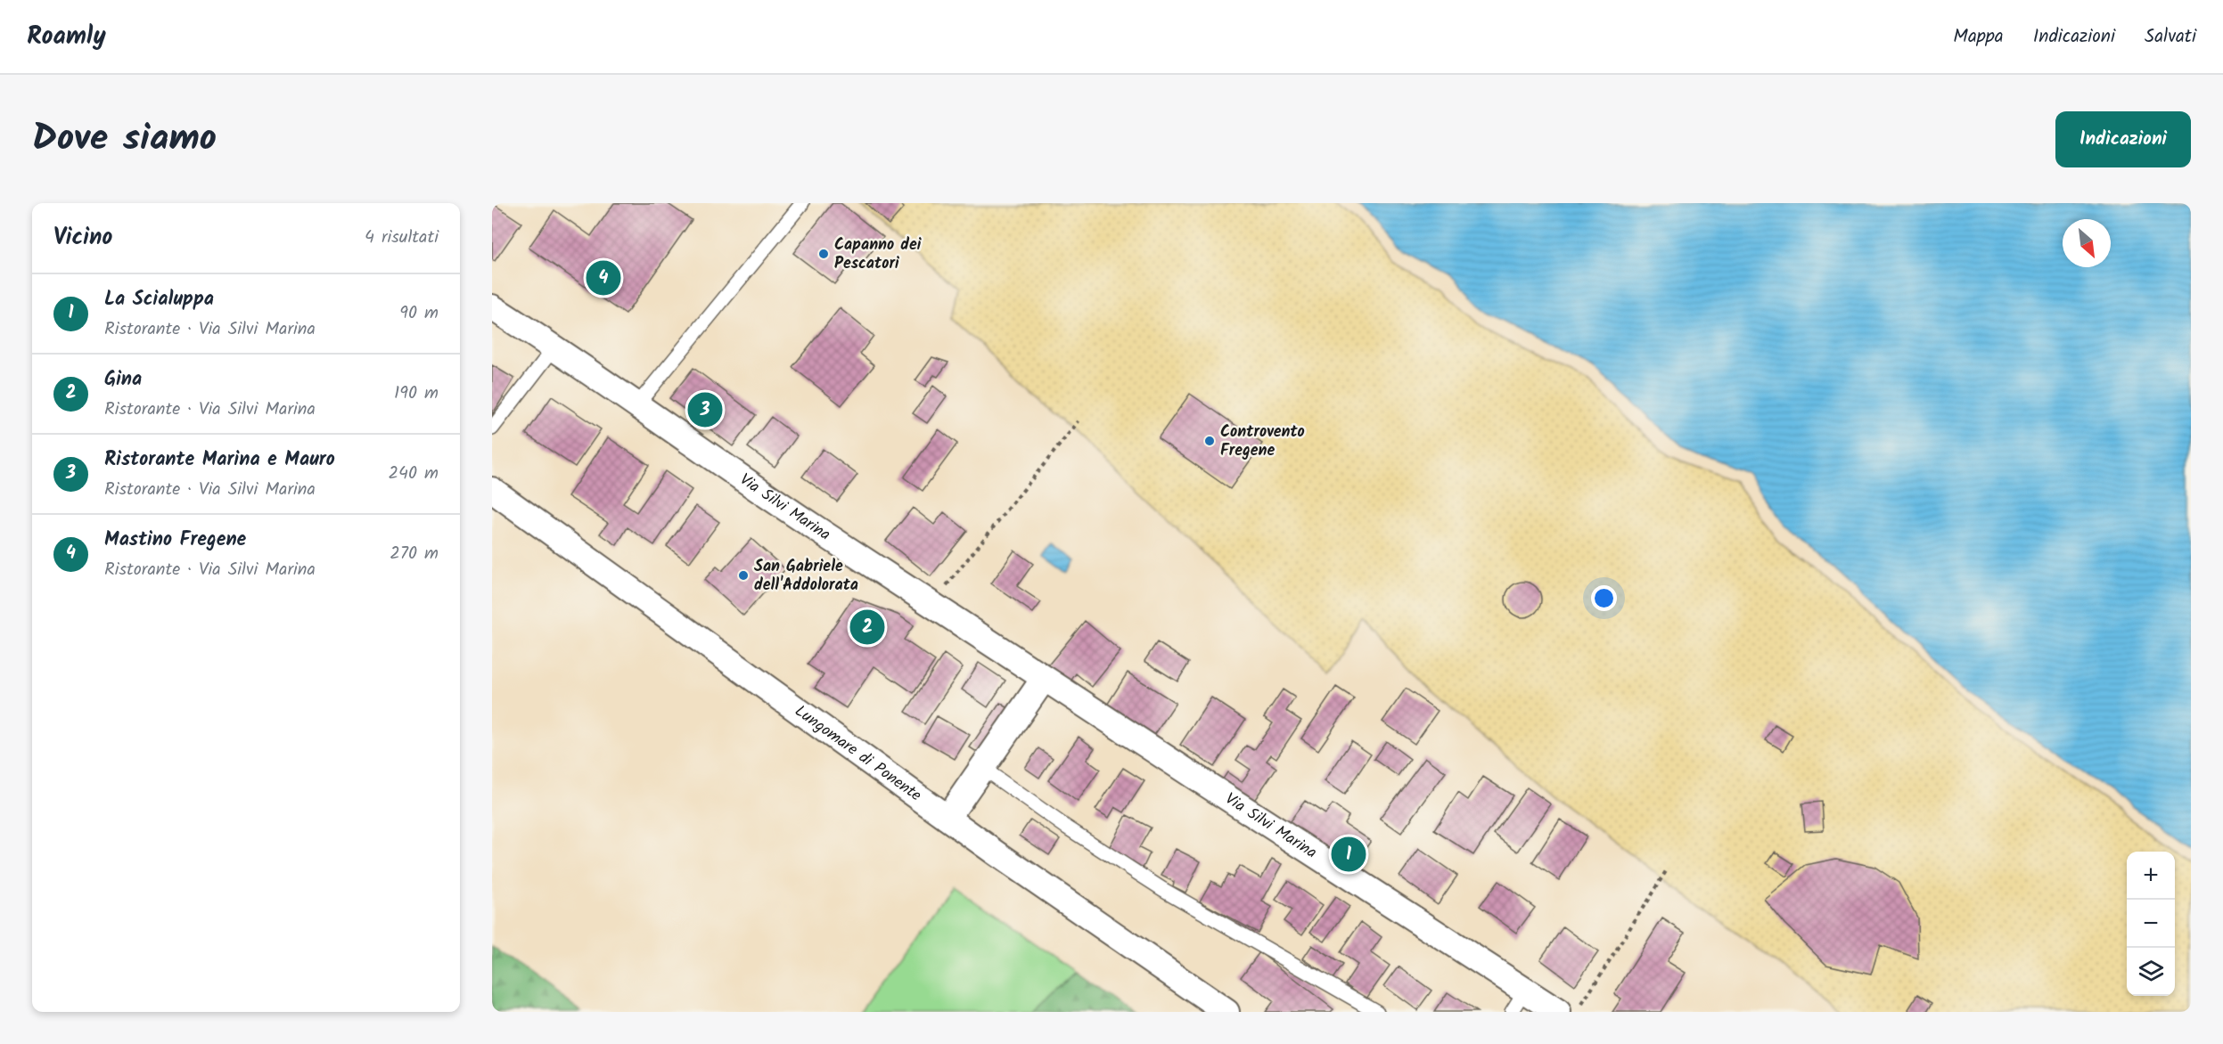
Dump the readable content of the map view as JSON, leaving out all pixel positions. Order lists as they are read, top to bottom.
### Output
{
  "streets": {
    "street": ["Via Silvi Marina", "Lungomare di Ponente"]
  },
  "places": ["Capanno dei Pescatori", "Controvento Fregene", "San Gabriele dell'Addolorata"],
  "north": "bottom right",
  "page": {
    "header": "Roamly",
    "nav": ["Mappa", "Indicazioni", "Salvati"],
    "title": "Dove siamo",
    "buttons": "Indicazioni",
    "heading": ["Vicino", "4 risultati"],
    "pins": [
      "4",
      "3",
      "2",
      "1"
    ],
    "list": [
      {
        "mark": "1",
        "name": "La Scialuppa",
        "note": "Ristorante · Via Silvi Marina",
        "value": "90 m"
      },
      {
        "mark": "2",
        "name": "Gina",
        "note": "Ristorante · Via Silvi Marina",
        "value": "190 m"
      },
      {
        "mark": "3",
        "name": "Ristorante Marina e Mauro",
        "note": "Ristorante · Via Silvi Marina",
        "value": "240 m"
      },
      {
        "mark": "4",
        "name": "Mastino Fregene",
        "note": "Ristorante · Via Silvi Marina",
        "value": "270 m"
      }
    ],
    "map_buttons": ["+", "−"]
  }
}
